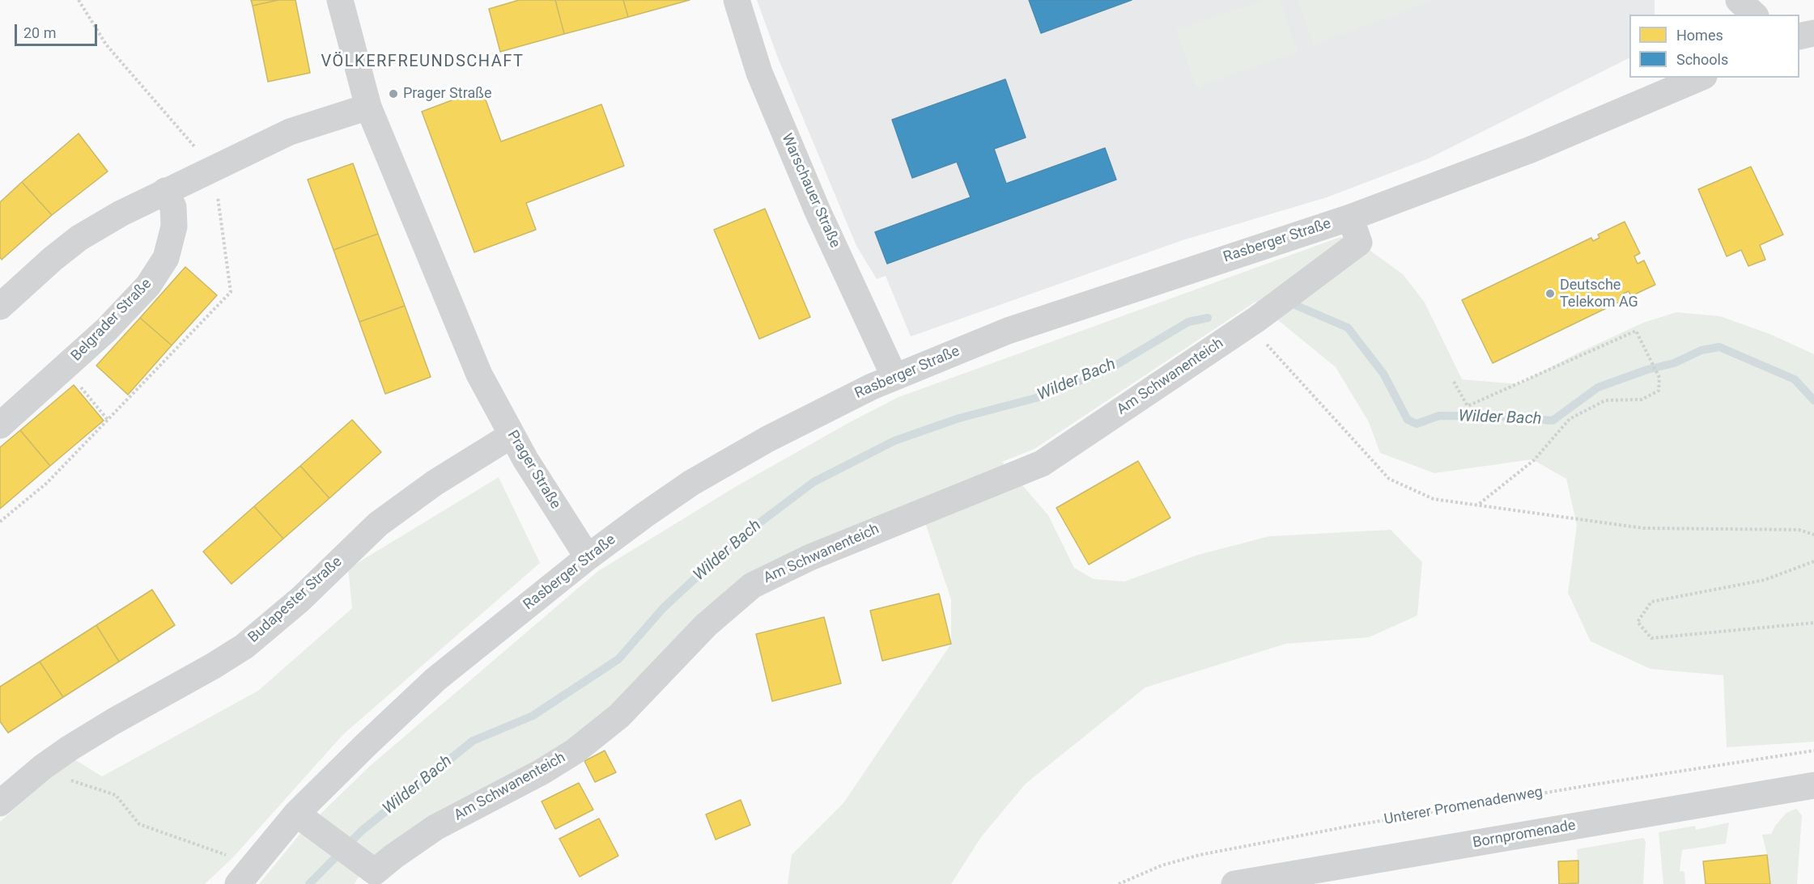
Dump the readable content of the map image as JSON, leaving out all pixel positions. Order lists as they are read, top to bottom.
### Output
{
  "streets": {
    "street": [
      "Warschauer Straße",
      "Rasberger Straße",
      "Belgrader Straße",
      "Am Schwanenteich",
      "Prager Straße",
      "Budapester Straße",
      "Bornpromenade"
    ],
    "path": ["Unterer Promenadenweg"]
  },
  "crossings": [
    ["Warschauer Straße", "Rasberger Straße"],
    ["Rasberger Straße", "Am Schwanenteich"],
    ["Rasberger Straße", "Prager Straße"],
    ["Prager Straße", "Budapester Straße"]
  ],
  "districts": ["VÖLKERFREUNDSCHAFT"],
  "water": ["Wilder Bach"],
  "places": ["Prager Straße", "Deutsche Telekom AG"],
  "legend": ["Homes", "Schools"],
  "scale_bar": "20 m"
}
